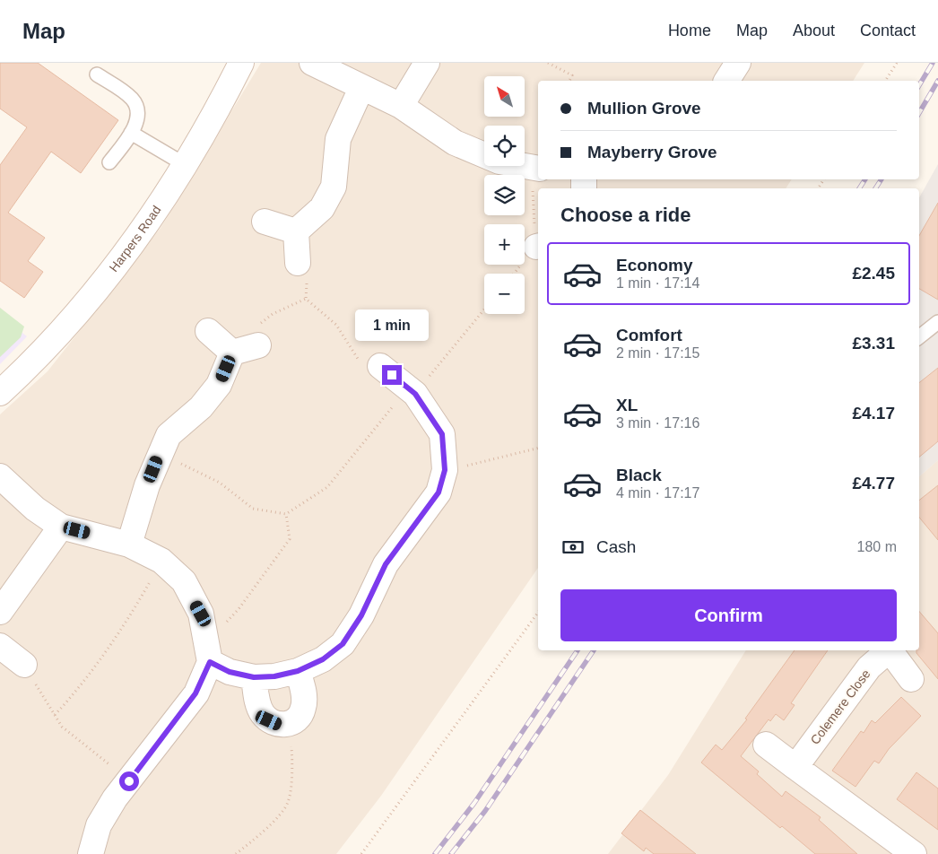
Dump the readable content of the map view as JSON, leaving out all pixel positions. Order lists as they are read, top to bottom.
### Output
{
  "streets": {
    "street": ["Harpers Road", "Colemere Close"]
  },
  "north": "top left",
  "page": {
    "header": "Map",
    "nav": [
      "Home",
      "Map",
      "About",
      "Contact"
    ],
    "map_buttons": ["+", "−"],
    "banner": ["Mullion Grove", "Mayberry Grove"],
    "heading": "Choose a ride",
    "list": [
      {
        "name": "Economy",
        "note": "1 min · 17:14",
        "value": "£2.45"
      },
      {
        "name": "Comfort",
        "note": "2 min · 17:15",
        "value": "£3.31"
      },
      {
        "name": "XL",
        "note": "3 min · 17:16",
        "value": "£4.17"
      },
      {
        "name": "Black",
        "note": "4 min · 17:17",
        "value": "£4.77"
      }
    ],
    "bubble": "1 min",
    "pay": ["Cash", "180 m"],
    "buttons": "Confirm"
  }
}
